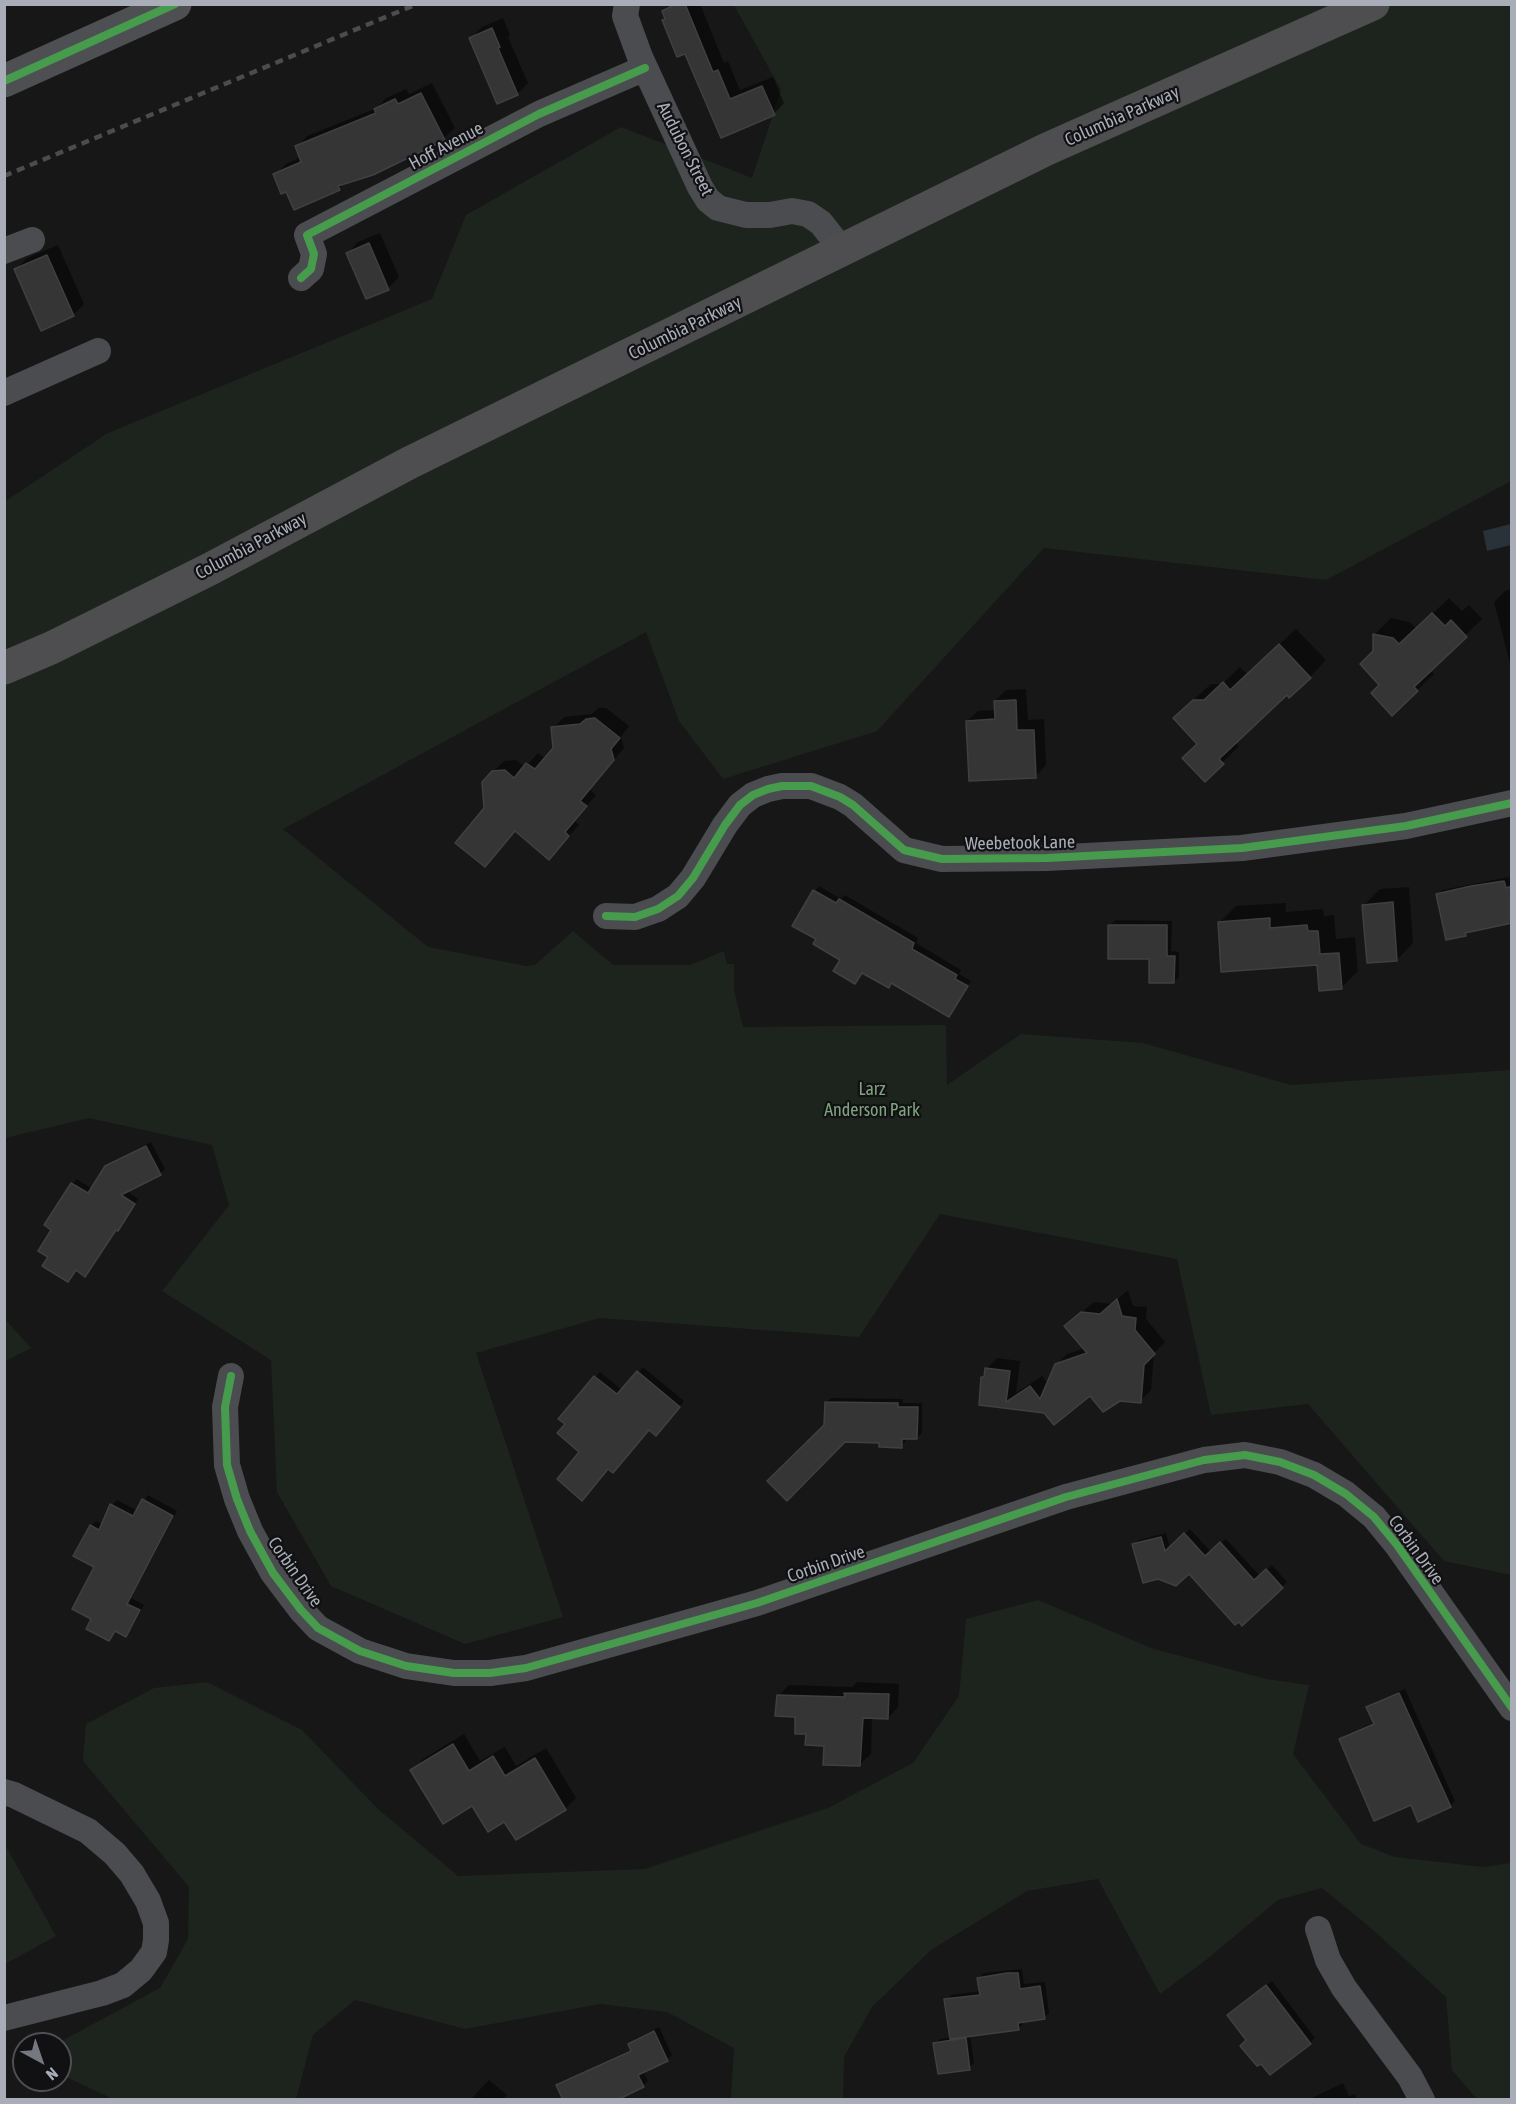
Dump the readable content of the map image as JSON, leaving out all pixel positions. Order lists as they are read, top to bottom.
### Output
{
  "streets": {
    "highway": ["Columbia Parkway"],
    "street": [
      "Hoff Avenue",
      "Audubon Street",
      "Weebetook Lane",
      "Corbin Drive"
    ]
  },
  "crossings": [
    ["Columbia Parkway", "Audubon Street"],
    ["Hoff Avenue", "Audubon Street"]
  ],
  "parks": ["Larz Anderson Park"],
  "north": "bottom right"
}
